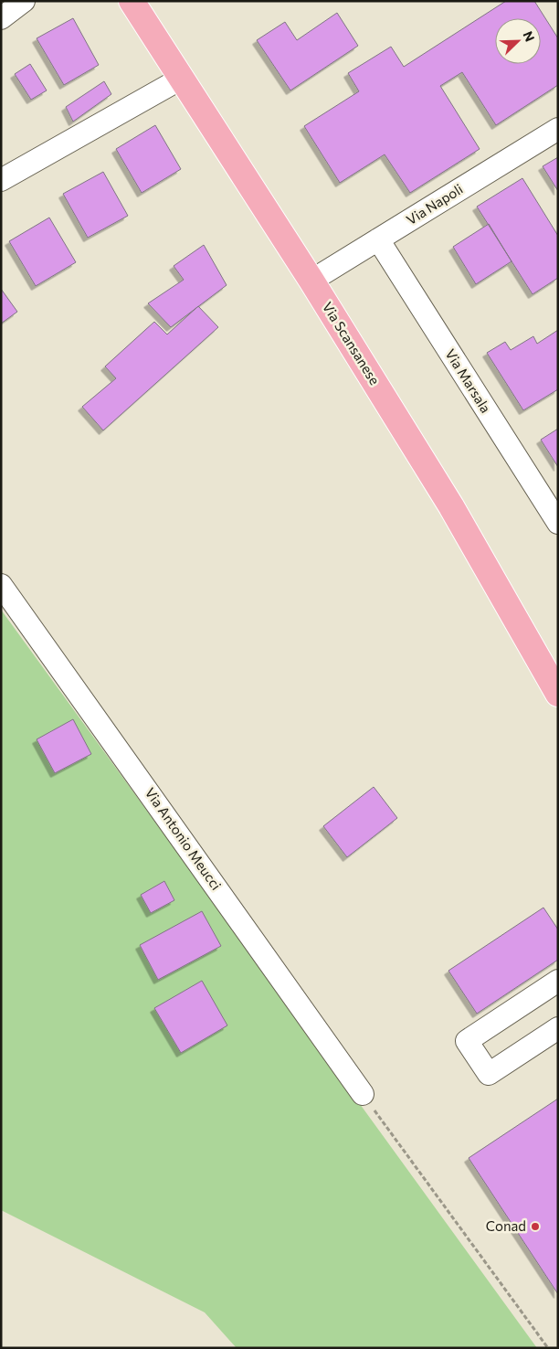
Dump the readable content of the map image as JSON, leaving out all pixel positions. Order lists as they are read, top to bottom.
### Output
{
  "streets": {
    "main road": ["Via Scansanese"],
    "street": ["Via Napoli", "Via Marsala", "Via Antonio Meucci"]
  },
  "crossings": [
    ["Via Napoli", "Via Scansanese"],
    ["Via Napoli", "Via Marsala"]
  ],
  "places": ["Conad"],
  "north": "top right"
}
